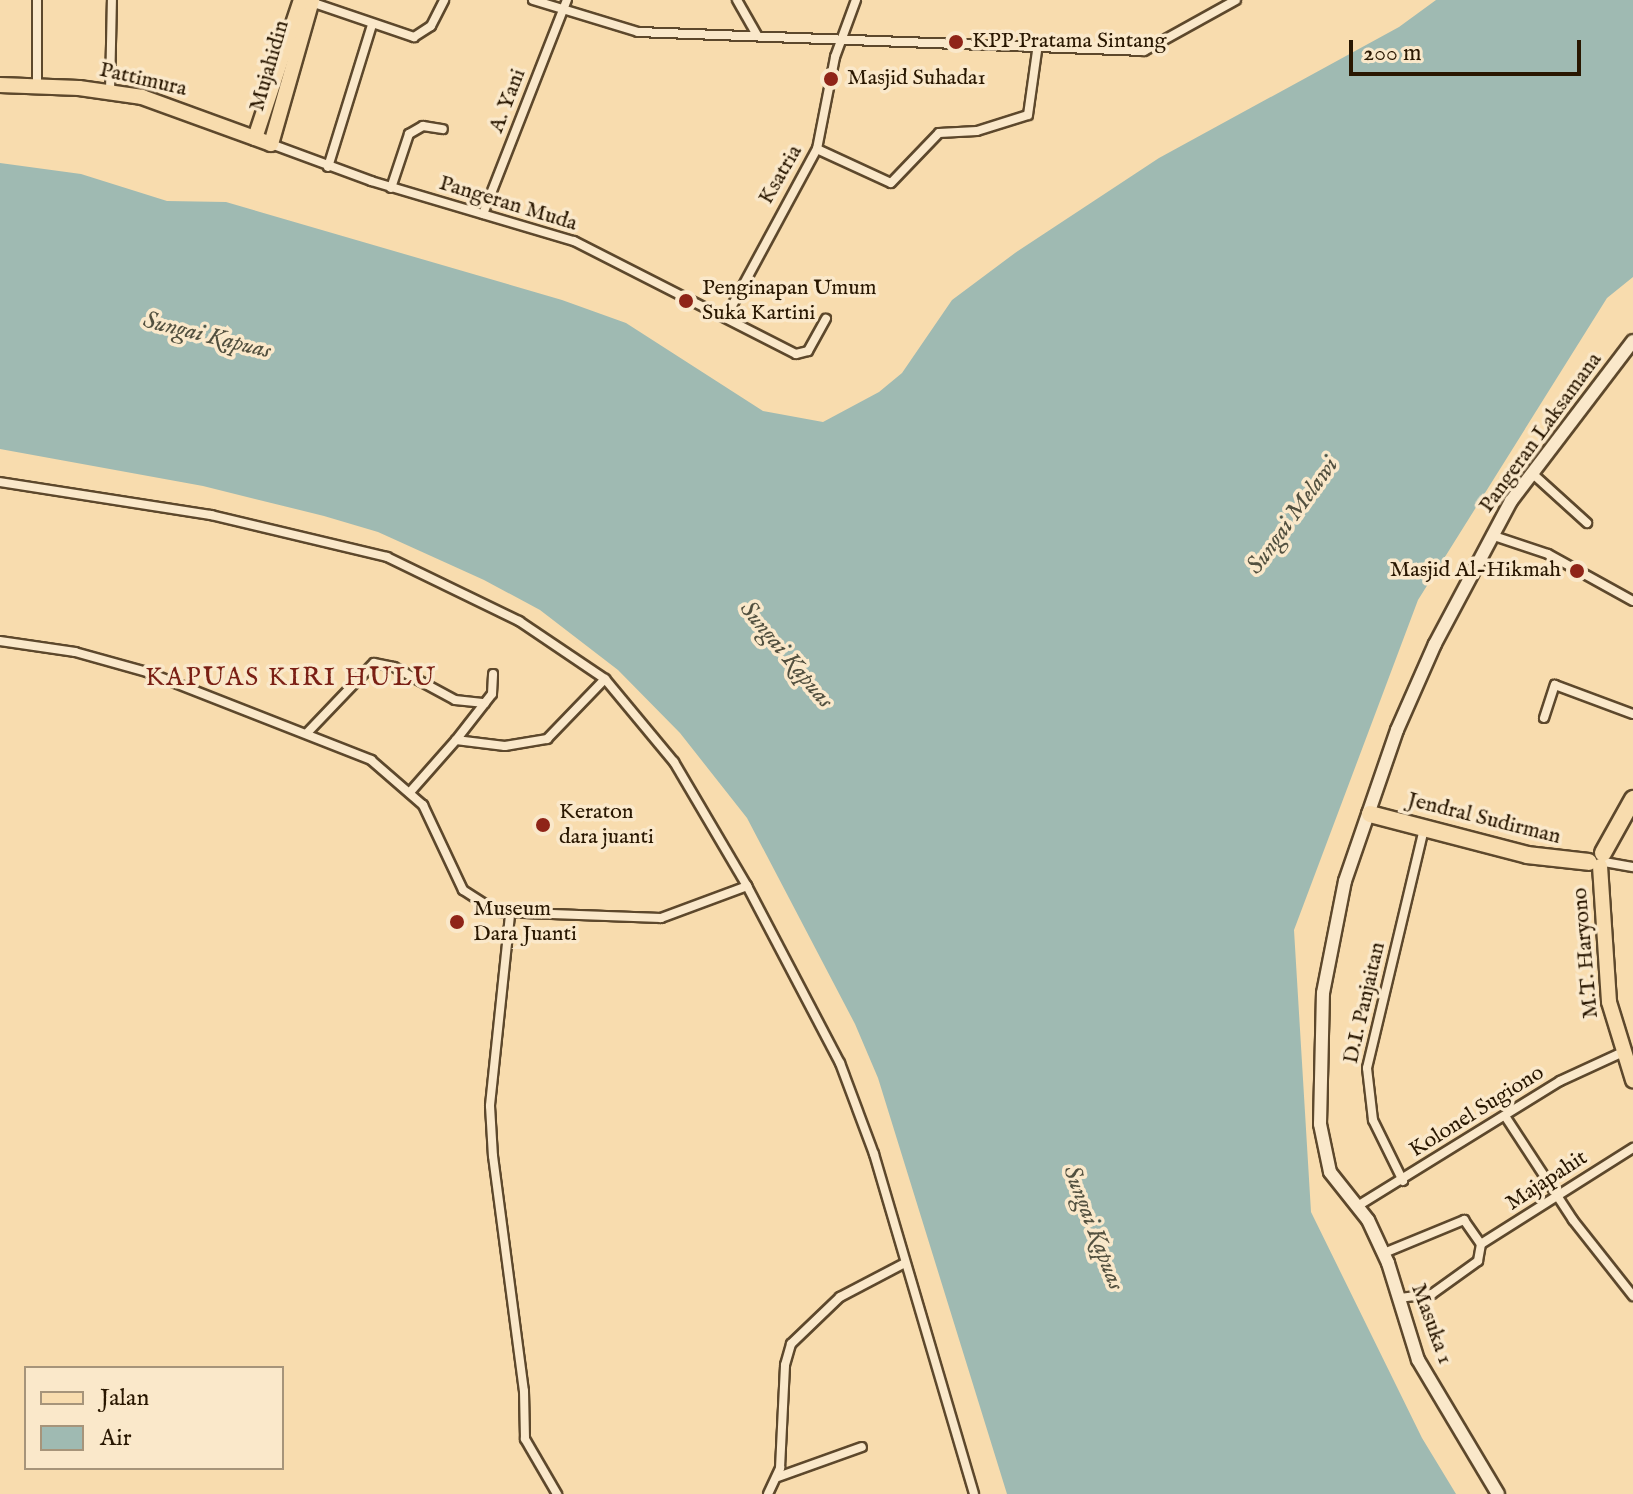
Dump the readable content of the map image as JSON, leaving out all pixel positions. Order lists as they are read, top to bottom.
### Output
{
  "streets": {
    "highway": ["Jendral Sudirman"],
    "main road": ["Mujahidin", "Pattimura", "M.T. Haryono"],
    "street": [
      "A. Yani",
      "Ksatria",
      "Pangeran Muda",
      "Pangeran Laksamana",
      "D.I. Panjaitan",
      "Kolonel Sugiono",
      "Majapahit",
      "Masuka 1"
    ]
  },
  "crossings": [
    ["Mujahidin", "Pattimura"],
    ["Mujahidin", "Pangeran Muda"],
    ["Pattimura", "Pangeran Muda"],
    ["A. Yani", "Pangeran Muda"],
    ["Ksatria", "Pangeran Muda"],
    ["Pangeran Laksamana", "Jendral Sudirman"],
    ["Pangeran Laksamana", "Kolonel Sugiono"],
    ["Pangeran Laksamana", "Masuka 1"],
    ["Jendral Sudirman", "M.T. Haryono"],
    ["Jendral Sudirman", "D.I. Panjaitan"],
    ["M.T. Haryono", "Kolonel Sugiono"],
    ["D.I. Panjaitan", "Kolonel Sugiono"],
    ["Kolonel Sugiono", "Masuka 1"]
  ],
  "districts": ["KAPUAS KIRI HULU"],
  "water": ["Sungai Kapuas", "Sungai Melawi"],
  "places": [
    "KPP Pratama Sintang",
    "Masjid Suhada1",
    "Penginapan Umum Suka Kartini",
    "Masjid Al-Hikmah",
    "Keraton dara juanti",
    "Museum Dara Juanti"
  ],
  "legend": ["Jalan", "Air"],
  "scale_bar": "200 m"
}
